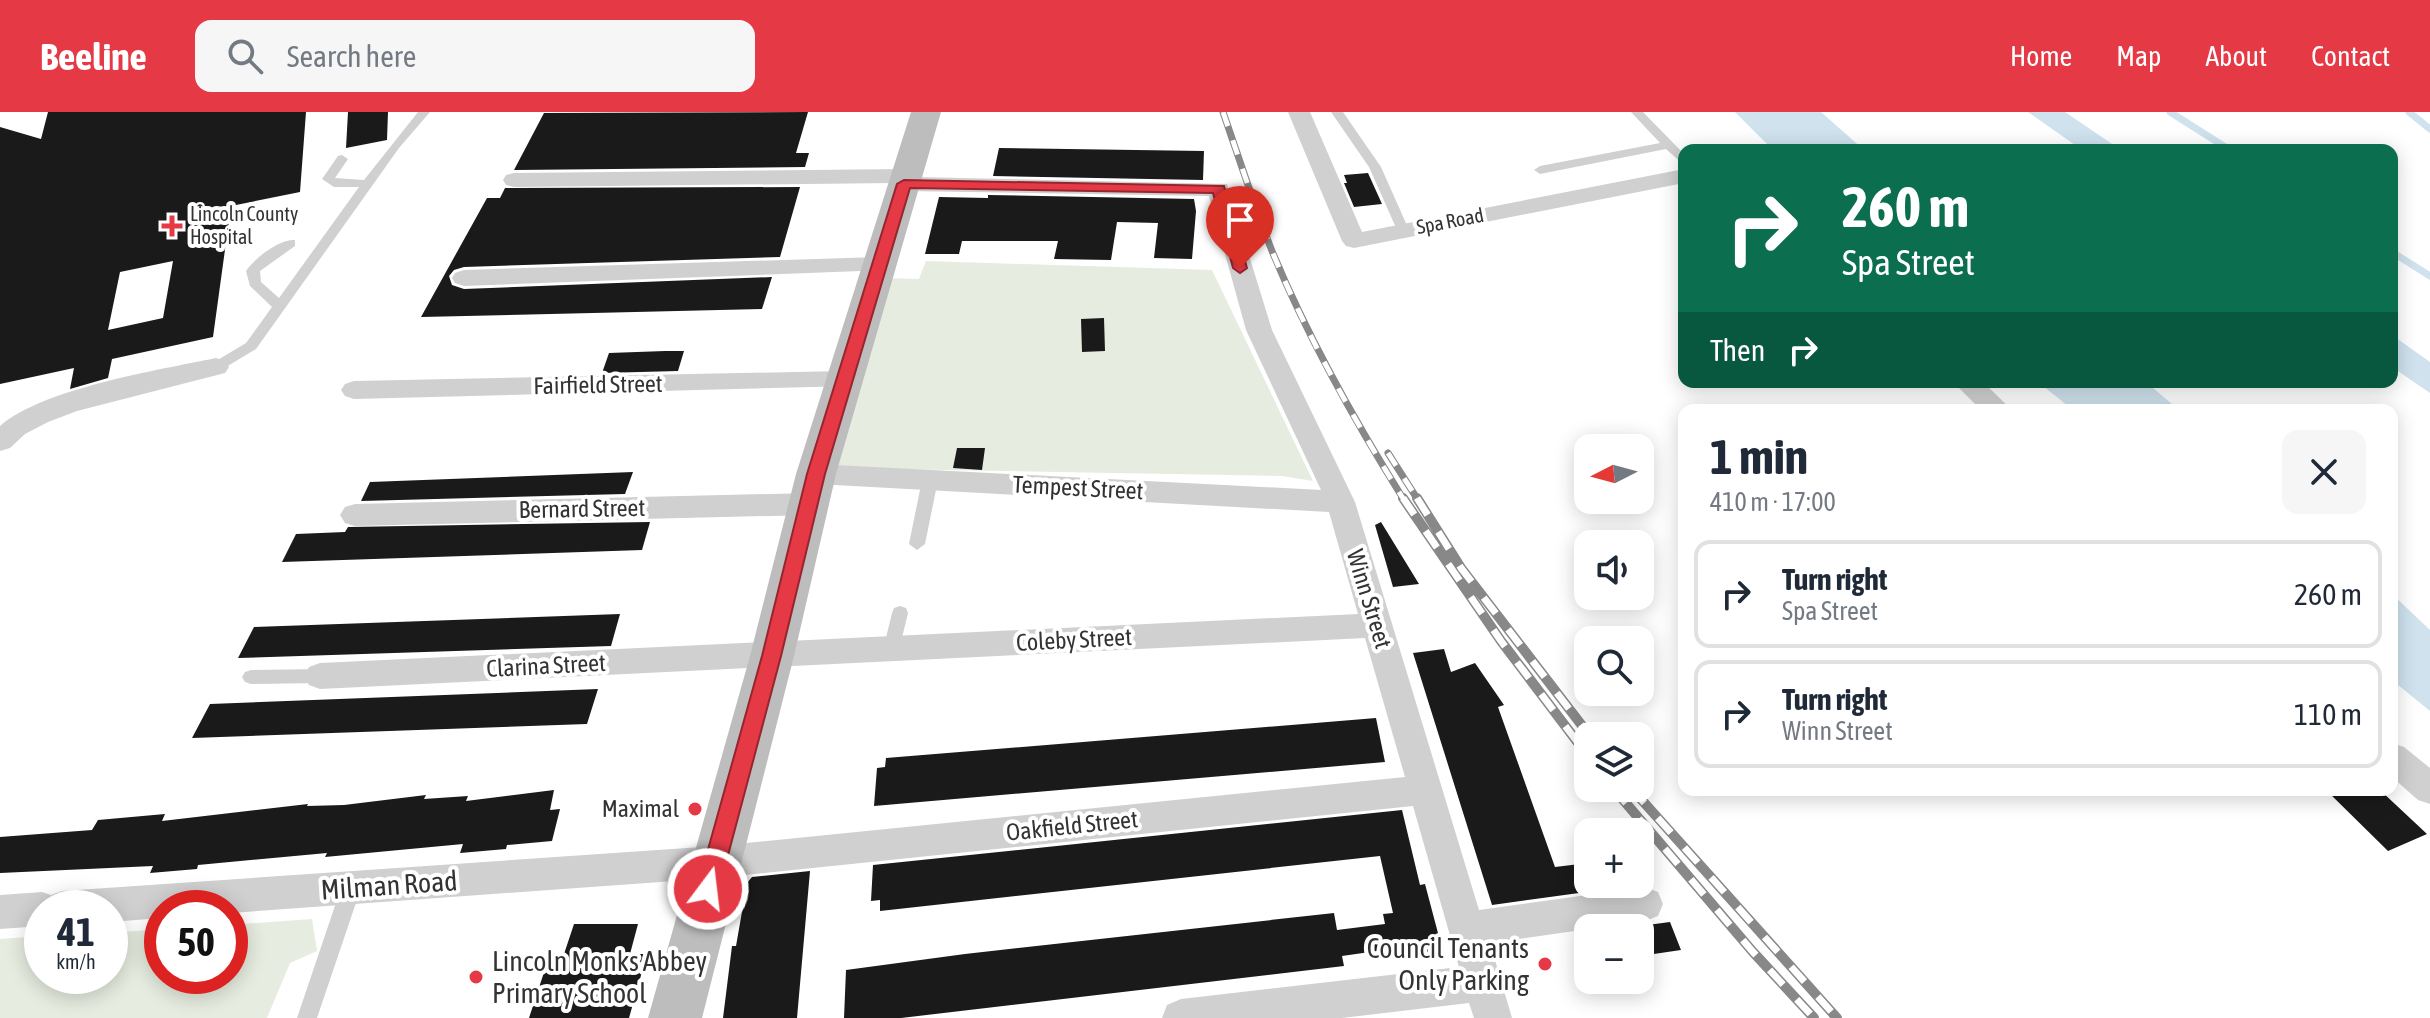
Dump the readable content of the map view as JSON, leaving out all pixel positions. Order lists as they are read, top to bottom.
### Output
{
  "streets": {
    "street": [
      "Spa Road",
      "Fairfield Street",
      "Tempest Street",
      "Bernard Street",
      "Winn Street",
      "Coleby Street",
      "Clarina Street",
      "Oakfield Street",
      "Milman Road"
    ]
  },
  "crossings": [
    ["Tempest Street", "Bernard Street"],
    ["Tempest Street", "Winn Street"],
    ["Winn Street", "Coleby Street"],
    ["Winn Street", "Oakfield Street"],
    ["Coleby Street", "Clarina Street"],
    ["Oakfield Street", "Milman Road"]
  ],
  "places": {
    "health": ["Lincoln County Hospital"],
    "other": ["Maximal", "Council Tenants Only Parking", "Lincoln Monks Abbey Primary School"]
  },
  "north": "left",
  "page": {
    "header": "Beeline",
    "search": "Search here",
    "nav": [
      "Home",
      "Map",
      "About",
      "Contact"
    ],
    "turn": ["260 m", "Spa Street"],
    "then": "Then",
    "heading": ["1 min", "410 m · 17:00"],
    "map_buttons": ["+", "−"],
    "list": [
      {
        "name": "Turn right",
        "note": "Spa Street",
        "value": "260 m"
      },
      {
        "name": "Turn right",
        "note": "Winn Street",
        "value": "110 m"
      }
    ],
    "speed": "41 km/h",
    "limit": "50"
  }
}
